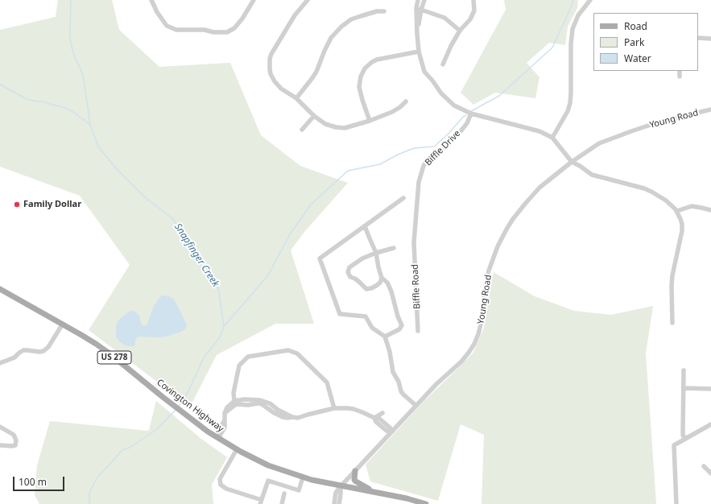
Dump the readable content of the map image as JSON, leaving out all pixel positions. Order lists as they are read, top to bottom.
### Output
{
  "streets": {
    "main road": ["US 278", "Covington Highway"],
    "street": ["Young Road", "Biffle Drive", "Biffle Road"]
  },
  "crossings": [
    ["Young Road", "Covington Highway"],
    ["Biffle Drive", "Biffle Road"]
  ],
  "water": ["Snapfinger Creek"],
  "places": ["Family Dollar"],
  "legend": ["Road", "Park", "Water"],
  "scale_bar": "100 m"
}
